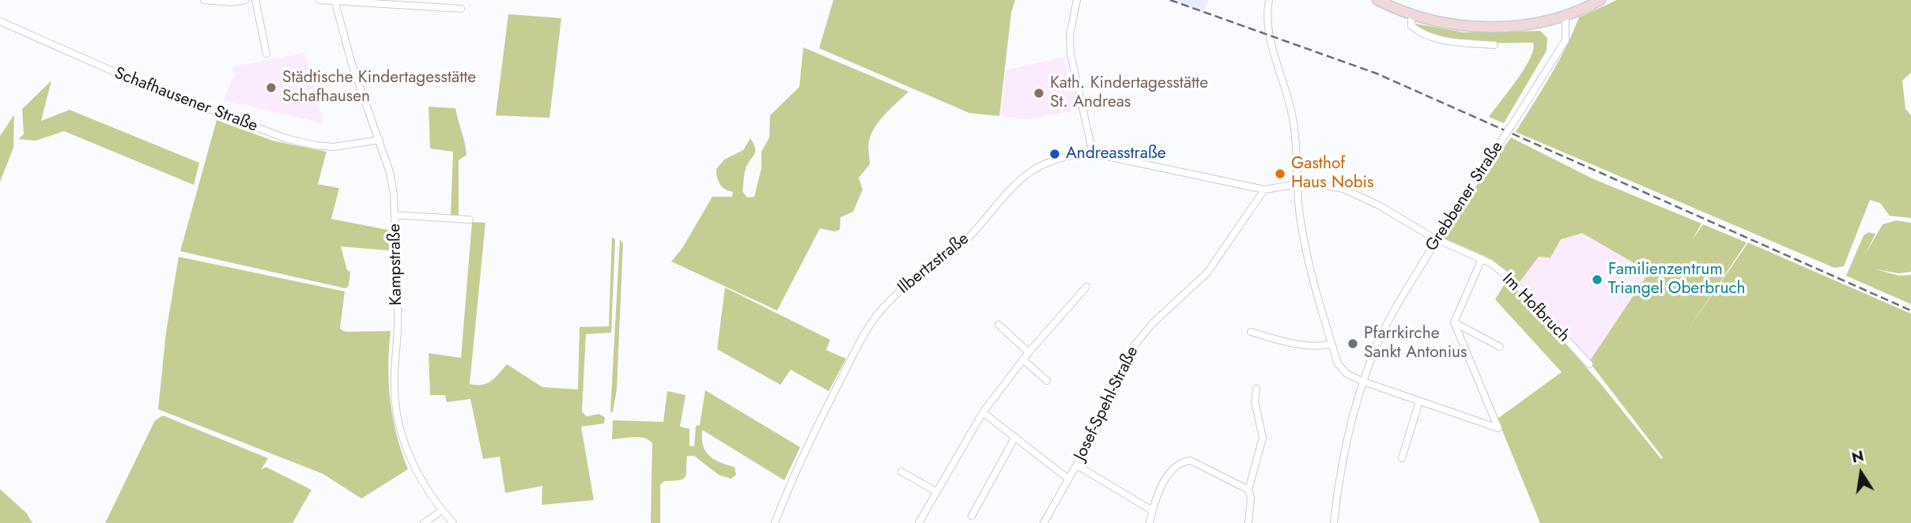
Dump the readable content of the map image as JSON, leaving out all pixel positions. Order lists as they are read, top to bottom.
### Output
{
  "streets": {
    "street": [
      "Schafhausener Straße",
      "Grebbener Straße",
      "Ilbertzstraße",
      "Kampstraße",
      "Im Hofbruch",
      "Josef-Spehl-Straße"
    ]
  },
  "crossings": [
    ["Schafhausener Straße", "Kampstraße"],
    ["Ilbertzstraße", "Josef-Spehl-Straße"]
  ],
  "places": [
    "Städtische Kindertagesstätte Schafhausen",
    "Kath. Kindertagesstätte St. Andreas",
    "Andreasstraße",
    "Gasthof Haus Nobis",
    "Familienzentrum Triangel Oberbruch",
    "Pfarrkirche Sankt Antonius"
  ],
  "north": "top"
}
